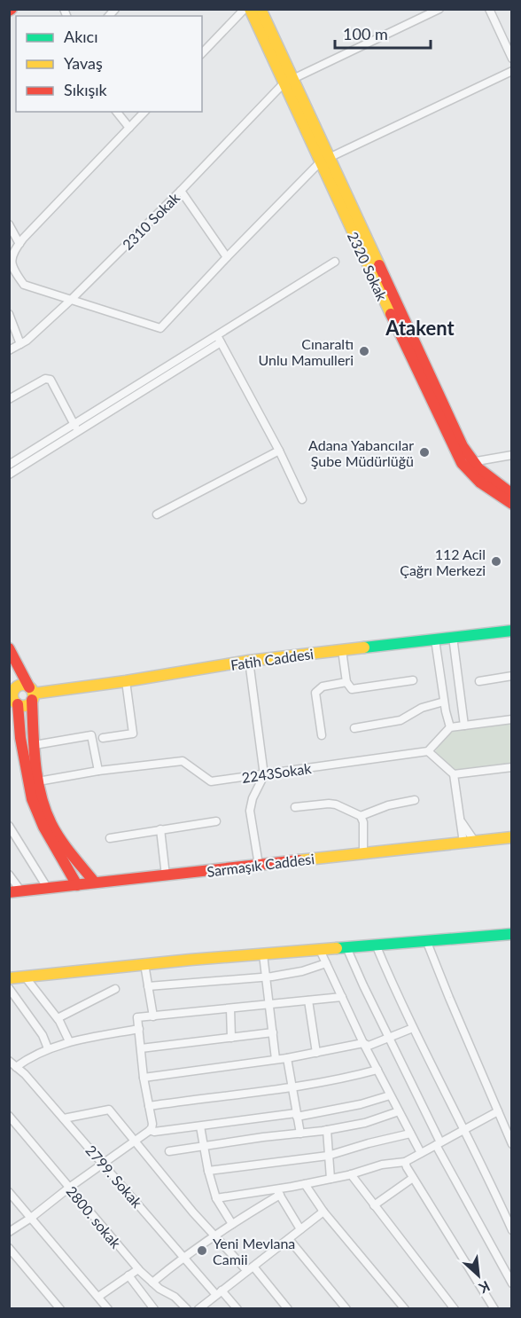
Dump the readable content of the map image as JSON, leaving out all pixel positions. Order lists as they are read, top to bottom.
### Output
{
  "streets": {
    "street": [
      "2310 Sokak",
      "2320 Sokak",
      "Fatih Caddesi",
      "2243Sokak",
      "Sarmaşık Caddesi",
      "2799. Sokak",
      "2800. sokak"
    ]
  },
  "crossings": [
    ["2310 Sokak", "2320 Sokak"]
  ],
  "districts": ["Atakent"],
  "places": [
    "Cınaraltı Unlu Mamulleri",
    "Adana Yabancılar Şube Müdürlüğü",
    "112 Acil Çağrı Merkezi",
    "Yeni Mevlana Camii"
  ],
  "legend": ["Akıcı", "Yavaş", "Sıkışık"],
  "scale_bar": "100 m",
  "north": "bottom right"
}
